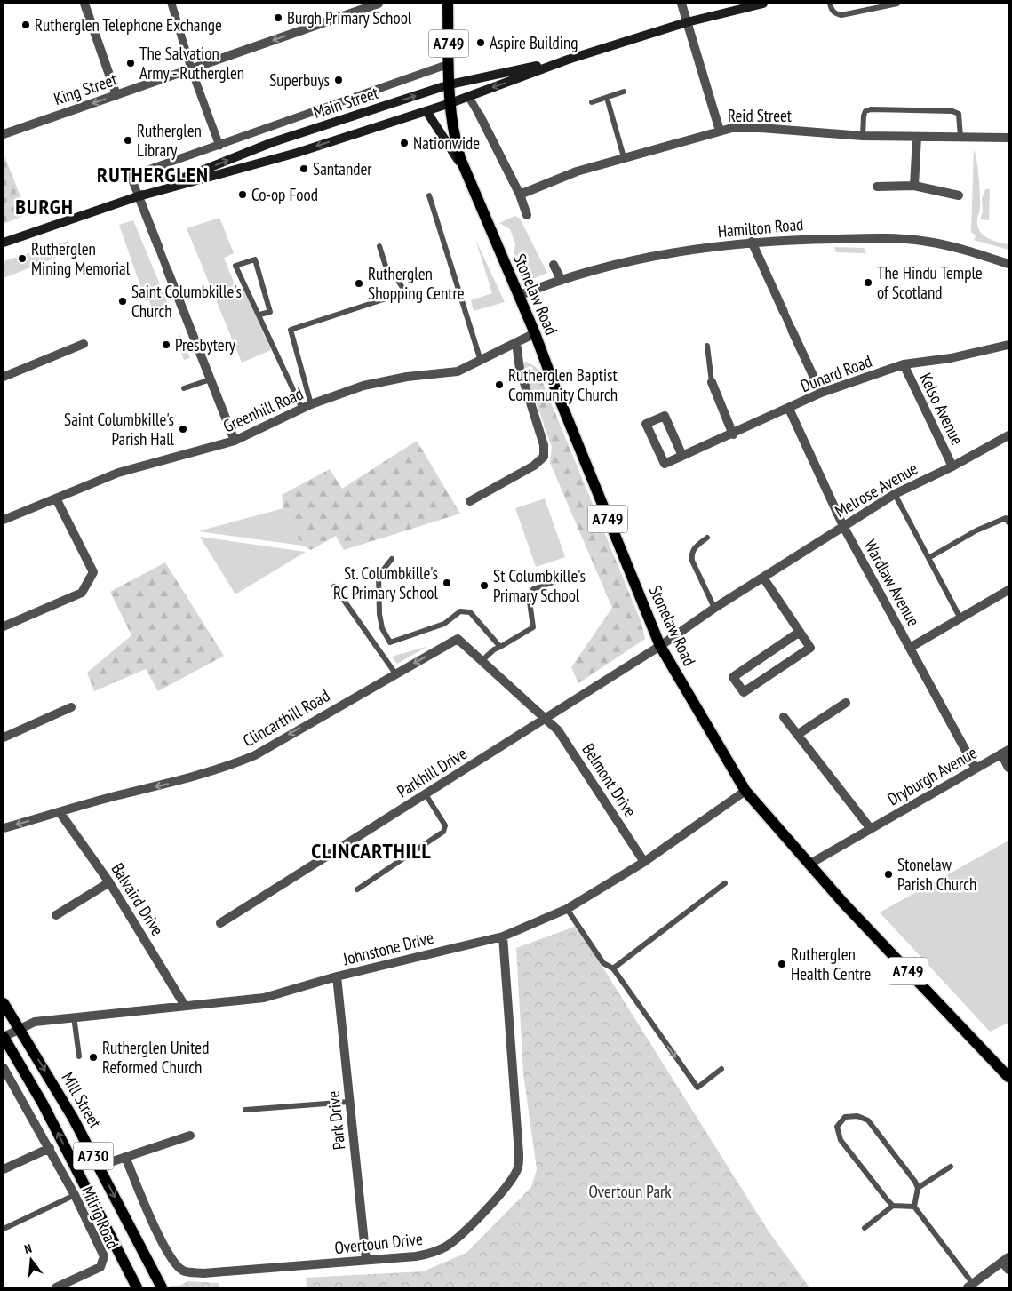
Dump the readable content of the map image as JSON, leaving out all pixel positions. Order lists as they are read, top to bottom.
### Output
{
  "streets": {
    "main road": [
      "A749",
      "Main Street",
      "Stonelaw Road",
      "Mill Street",
      "A730"
    ],
    "street": [
      "King Street",
      "Reid Street",
      "Hamilton Road",
      "Dunard Road",
      "Kelso Avenue",
      "Greenhill Road",
      "Melrose Avenue",
      "Wardlaw Avenue",
      "Clincarthill Road",
      "Parkhill Drive",
      "Dryburgh Avenue",
      "Belmont Drive",
      "Balvaird Drive",
      "Johnstone Drive",
      "Park Drive",
      "Milrig Road",
      "Overtoun Drive"
    ]
  },
  "crossings": [
    ["A749", "Main Street"],
    ["A749", "Stonelaw Road"],
    ["Main Street", "Stonelaw Road"],
    ["Hamilton Road", "Stonelaw Road"],
    ["Stonelaw Road", "Greenhill Road"],
    ["Stonelaw Road", "Melrose Avenue"],
    ["Stonelaw Road", "Parkhill Drive"],
    ["Stonelaw Road", "Dryburgh Avenue"],
    ["Stonelaw Road", "Johnstone Drive"],
    ["Dunard Road", "Kelso Avenue"],
    ["Dunard Road", "Wardlaw Avenue"],
    ["Kelso Avenue", "Melrose Avenue"],
    ["Melrose Avenue", "Wardlaw Avenue"],
    ["Melrose Avenue", "Parkhill Drive"],
    ["Wardlaw Avenue", "Dryburgh Avenue"],
    ["Clincarthill Road", "Parkhill Drive"],
    ["Clincarthill Road", "Belmont Drive"],
    ["Clincarthill Road", "Balvaird Drive"],
    ["Parkhill Drive", "Belmont Drive"],
    ["Belmont Drive", "Johnstone Drive"],
    ["Balvaird Drive", "Johnstone Drive"],
    ["Johnstone Drive", "Mill Street"],
    ["Johnstone Drive", "Park Drive"],
    ["Johnstone Drive", "A730"],
    ["Johnstone Drive", "Overtoun Drive"],
    ["Park Drive", "Overtoun Drive"]
  ],
  "one_way": ["King Street", "Clincarthill Road"],
  "districts": ["RUTHERGLEN", "BURGH", "CLINCARTHILL"],
  "parks": ["Overtoun Park"],
  "places": [
    "Burgh Primary School",
    "Rutherglen Telephone Exchange",
    "Aspire Building",
    "The Salvation Army - Rutherglen",
    "Superbuys",
    "Rutherglen Library",
    "Nationwide",
    "Santander",
    "Co-op Food",
    "Rutherglen Mining Memorial",
    "The Hindu Temple of Scotland",
    "Rutherglen Shopping Centre",
    "Saint Columbkille's Church",
    "Presbytery",
    "Rutherglen Baptist Community Church",
    "Saint Columbkille's Parish Hall",
    "St. Columbkille's RC Primary School",
    "St Columbkille's Primary School",
    "Stonelaw Parish Church",
    "Rutherglen Health Centre",
    "Rutherglen United Reformed Church"
  ],
  "north": "top"
}
